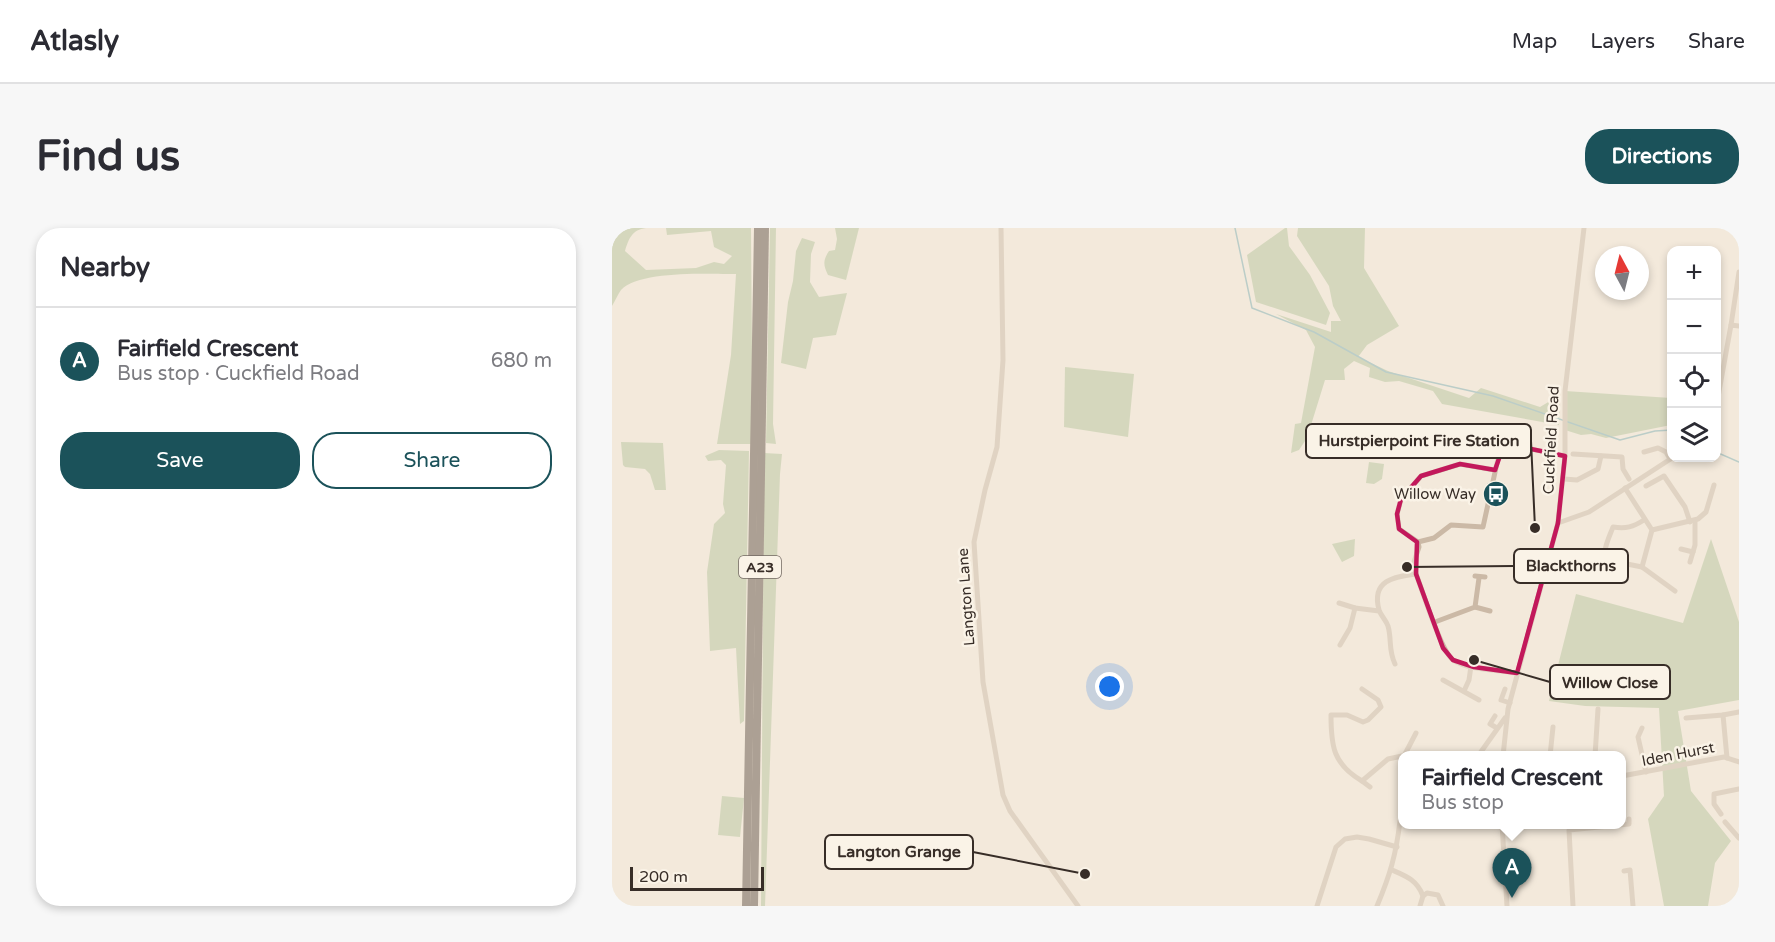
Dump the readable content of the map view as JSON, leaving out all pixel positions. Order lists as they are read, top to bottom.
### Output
{
  "streets": {
    "highway": ["A23"],
    "street": ["Cuckfield Road", "Langton Lane", "Iden Hurst"]
  },
  "places": {
    "bus stop": ["Willow Way"],
    "other": [
      "Hurstpierpoint Fire Station",
      "Blackthorns",
      "Willow Close",
      "Langton Grange"
    ]
  },
  "scale_bar": "200 m",
  "north": "top",
  "page": {
    "header": "Atlasly",
    "nav": ["Map", "Layers", "Share"],
    "buttons": [
      "Directions",
      ["Save", "Share"]
    ],
    "title": "Find us",
    "heading": "Nearby",
    "map_buttons": ["+", "−"],
    "list": [
      {
        "mark": "A",
        "name": "Fairfield Crescent",
        "note": "Bus stop · Cuckfield Road",
        "value": "680 m"
      }
    ],
    "popup": ["Fairfield Crescent", "Bus stop"],
    "pins": "A",
    "scale": "200 m"
  }
}
